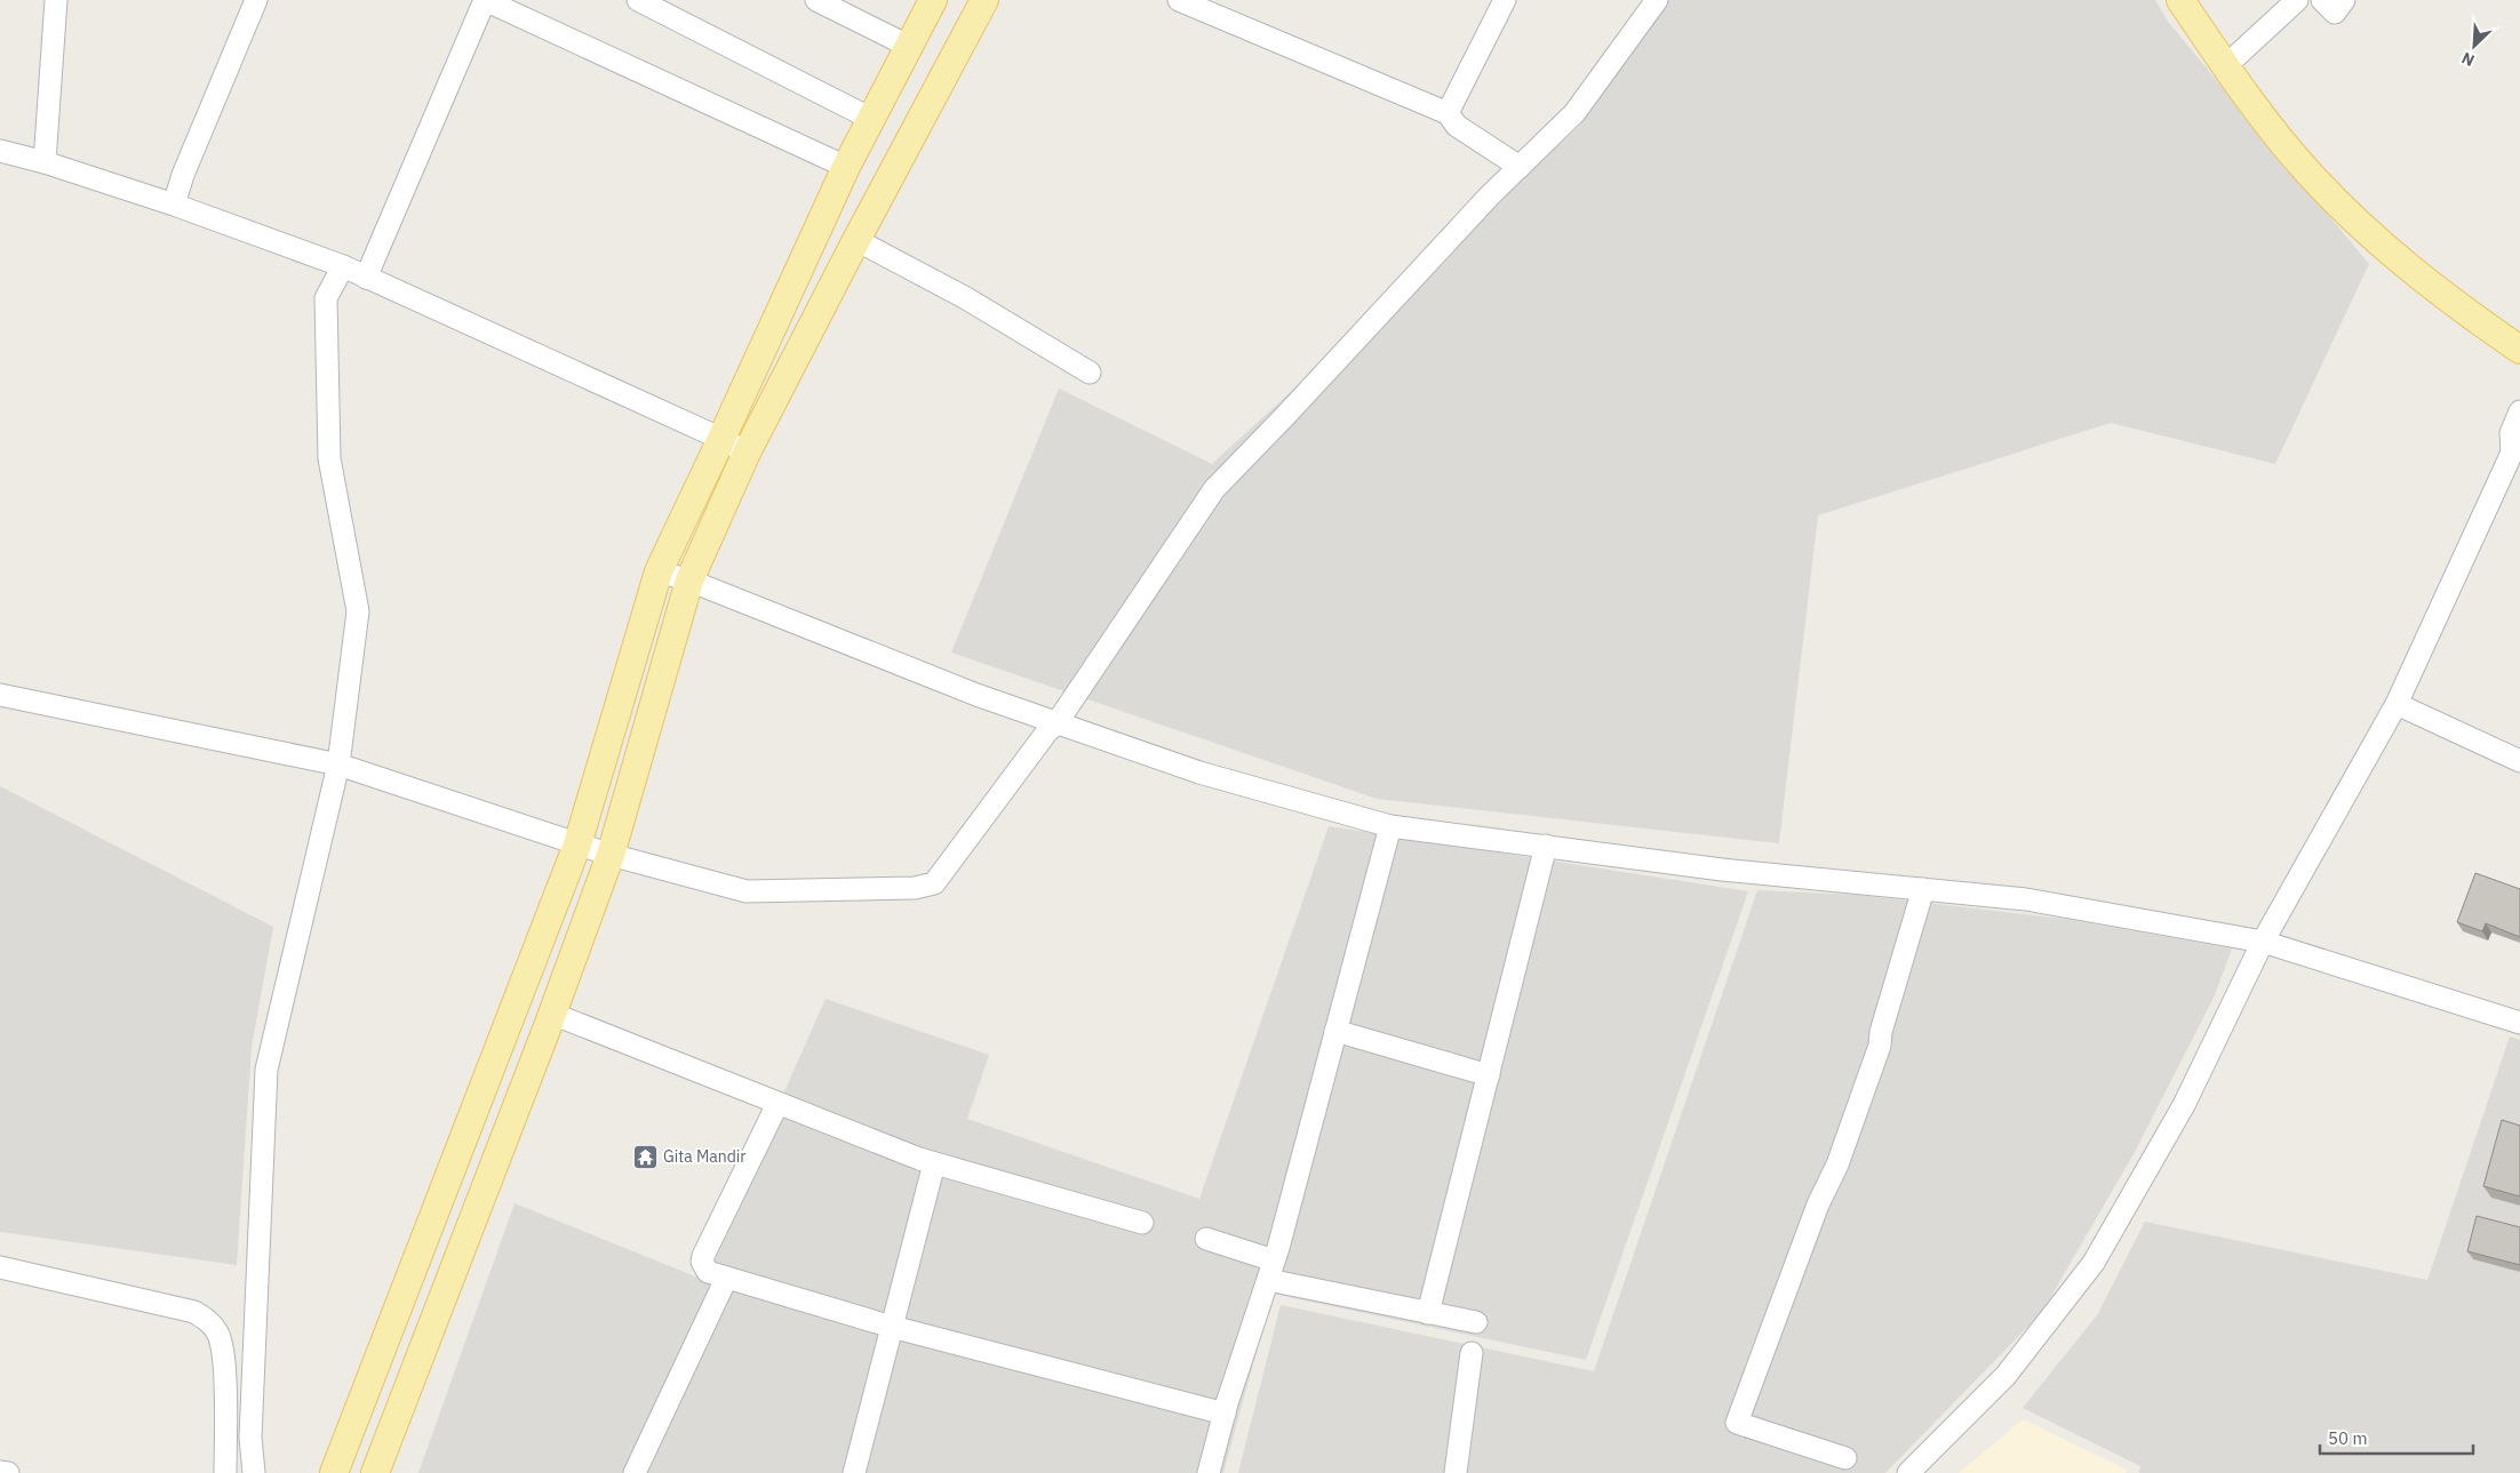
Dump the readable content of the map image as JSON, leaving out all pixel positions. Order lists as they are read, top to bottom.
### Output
{
  "places": {
    "temple": ["Gita Mandir"]
  },
  "scale_bar": "50 m",
  "north": "bottom left"
}
